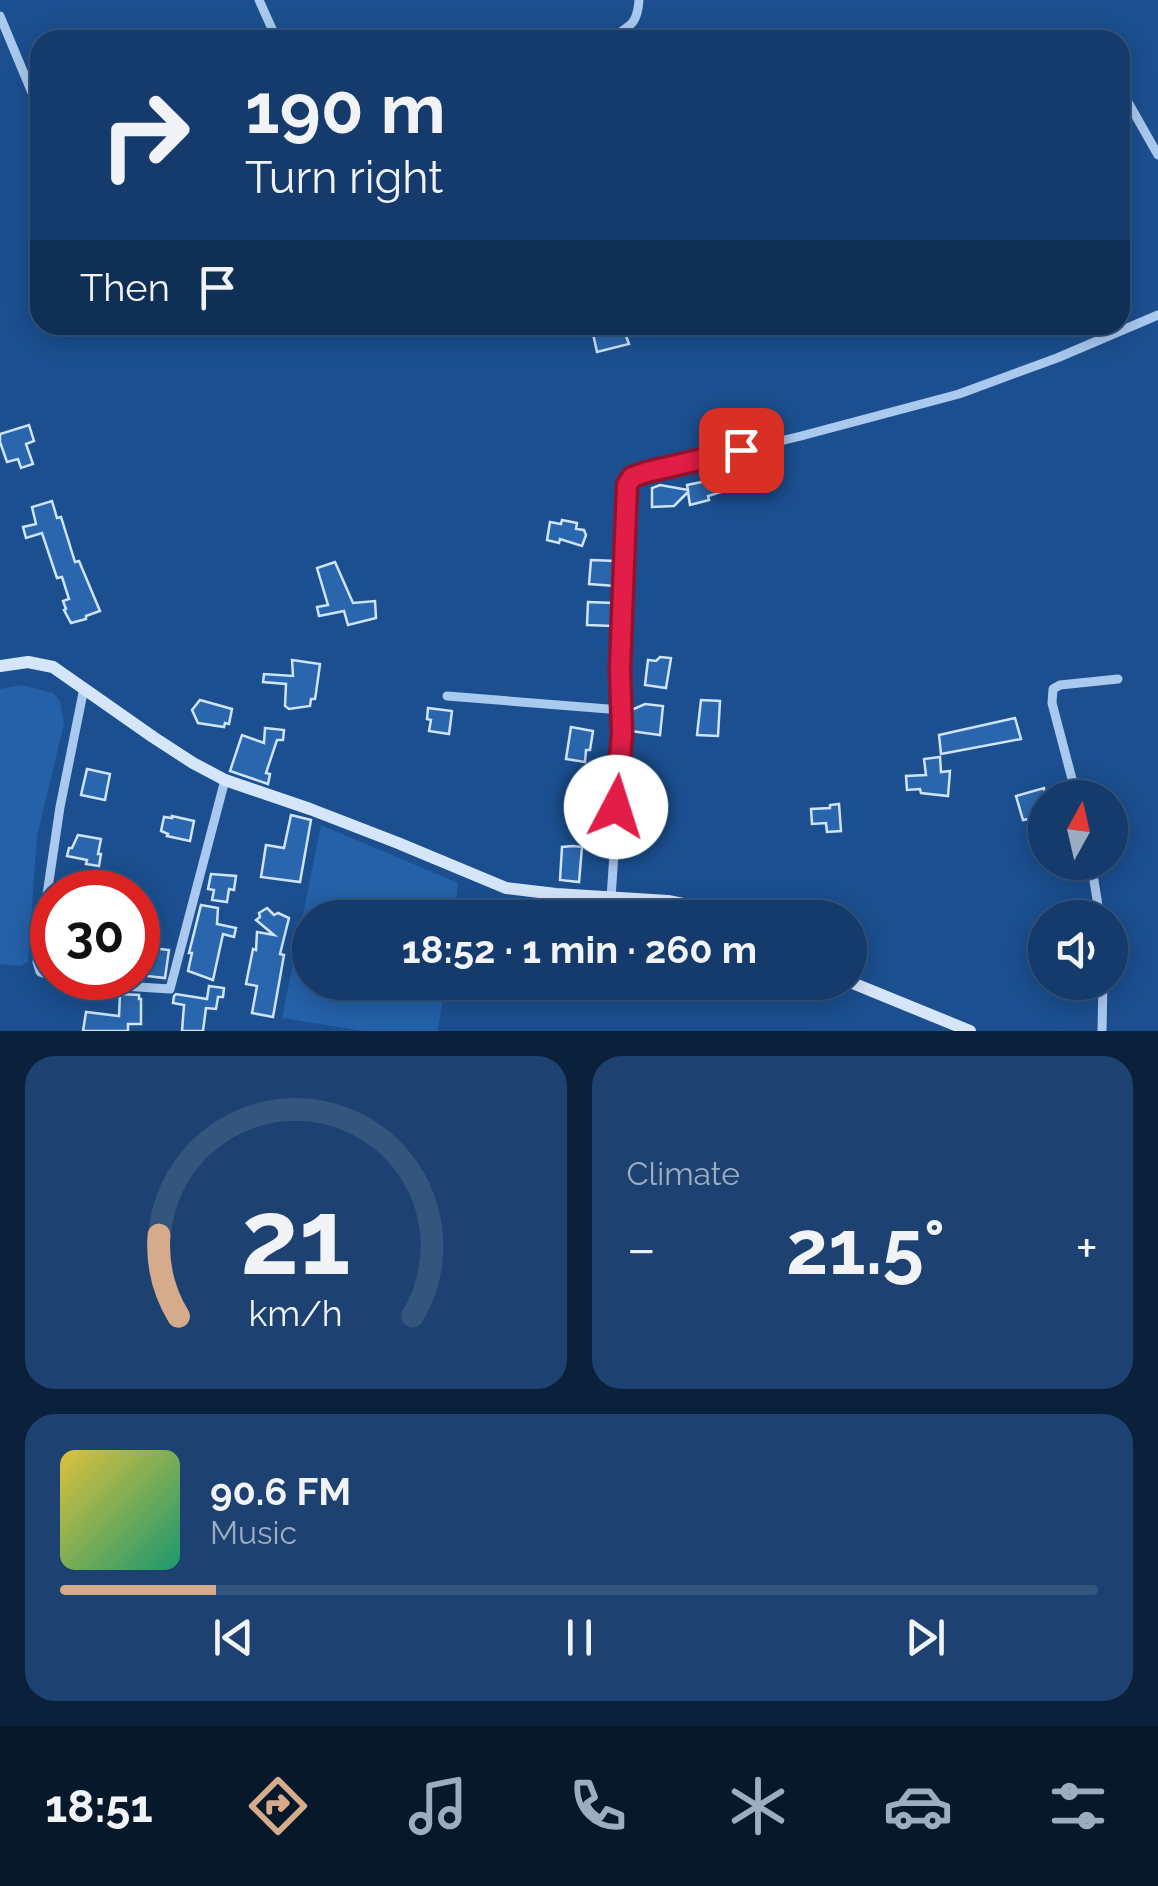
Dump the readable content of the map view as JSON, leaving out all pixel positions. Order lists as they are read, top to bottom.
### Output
{
  "north": "top",
  "page": {
    "turn": ["190 m", "Turn right"],
    "then": "Then",
    "limit": "30",
    "trip": "18:52 · 1 min · 260 m",
    "tile": "Climate",
    "heat": ["−", "21.5°", "+"],
    "song": ["90.6 FM", "Music"],
    "tabs": "18:51",
    "gauge": ["21", "km/h"]
  }
}
